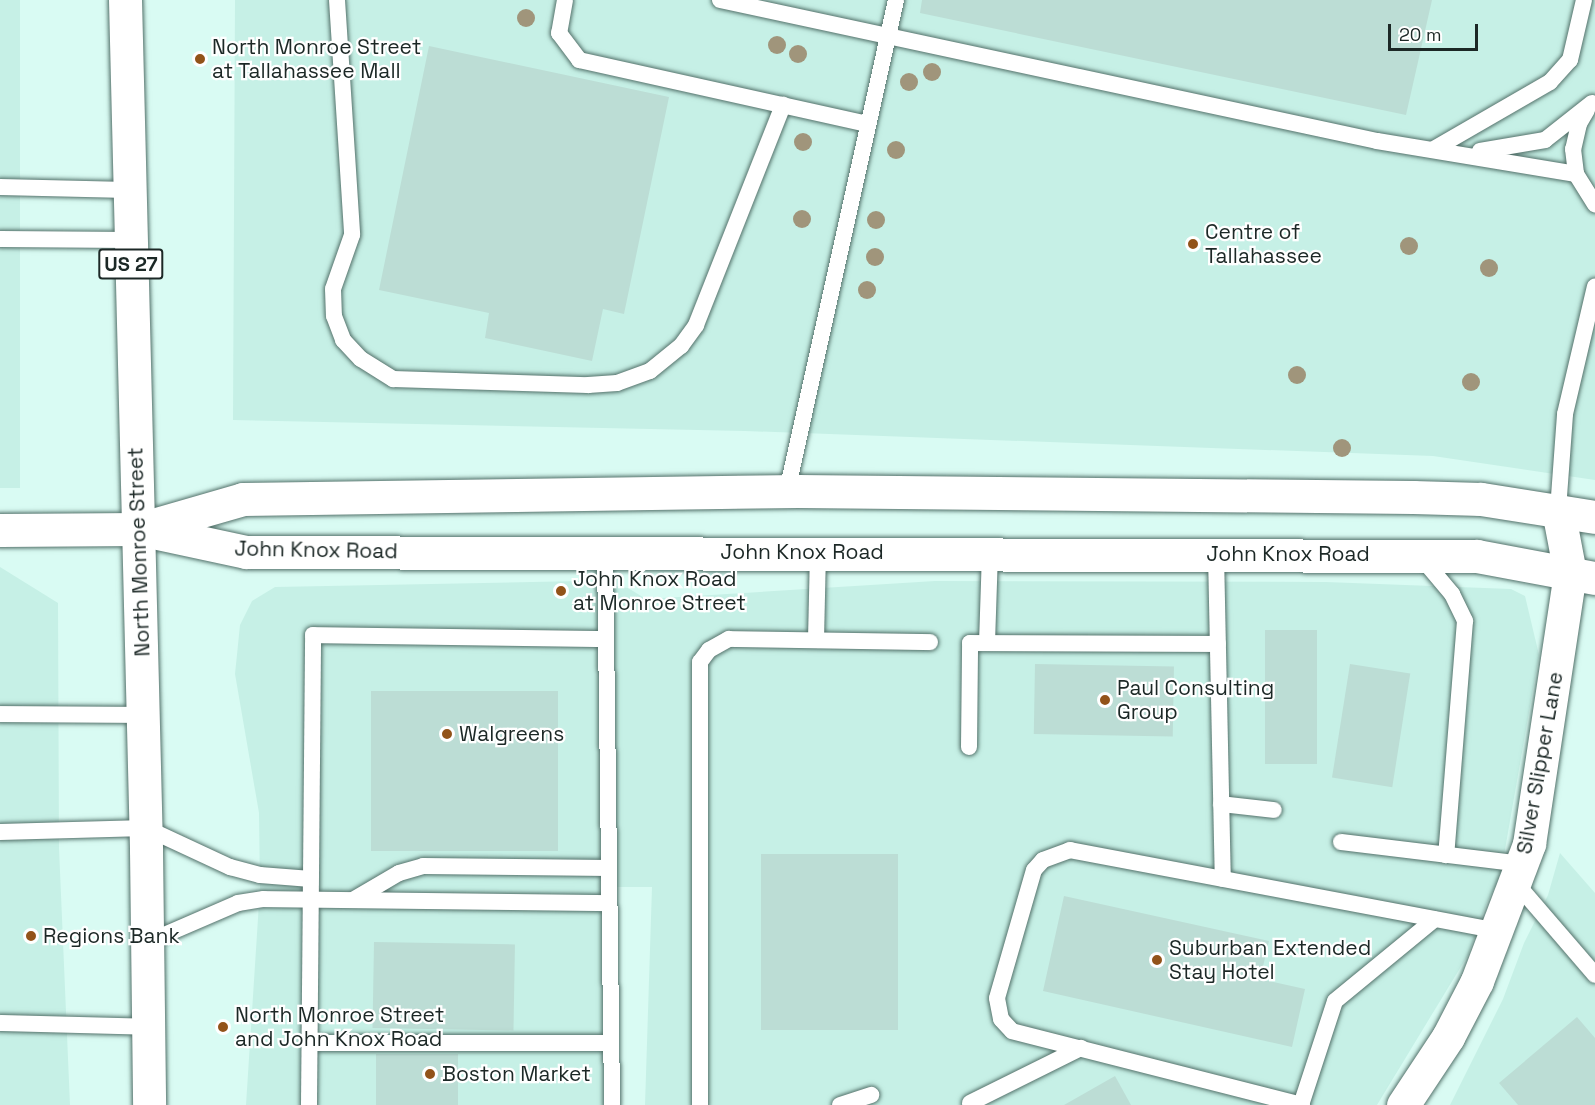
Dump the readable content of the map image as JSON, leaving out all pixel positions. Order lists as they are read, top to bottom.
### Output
{
  "streets": {
    "main road": [
      "US 27",
      "John Knox Road",
      "North Monroe Street",
      "Silver Slipper Lane"
    ]
  },
  "crossings": [
    ["John Knox Road", "North Monroe Street"],
    ["John Knox Road", "Silver Slipper Lane"]
  ],
  "places": [
    "North Monroe Street at Tallahassee Mall",
    "Centre of Tallahassee",
    "John Knox Road at Monroe Street",
    "Paul Consulting Group",
    "Walgreens",
    "Regions Bank",
    "Suburban Extended Stay Hotel",
    "North Monroe Street and John Knox Road",
    "Boston Market"
  ],
  "scale_bar": "20 m"
}
